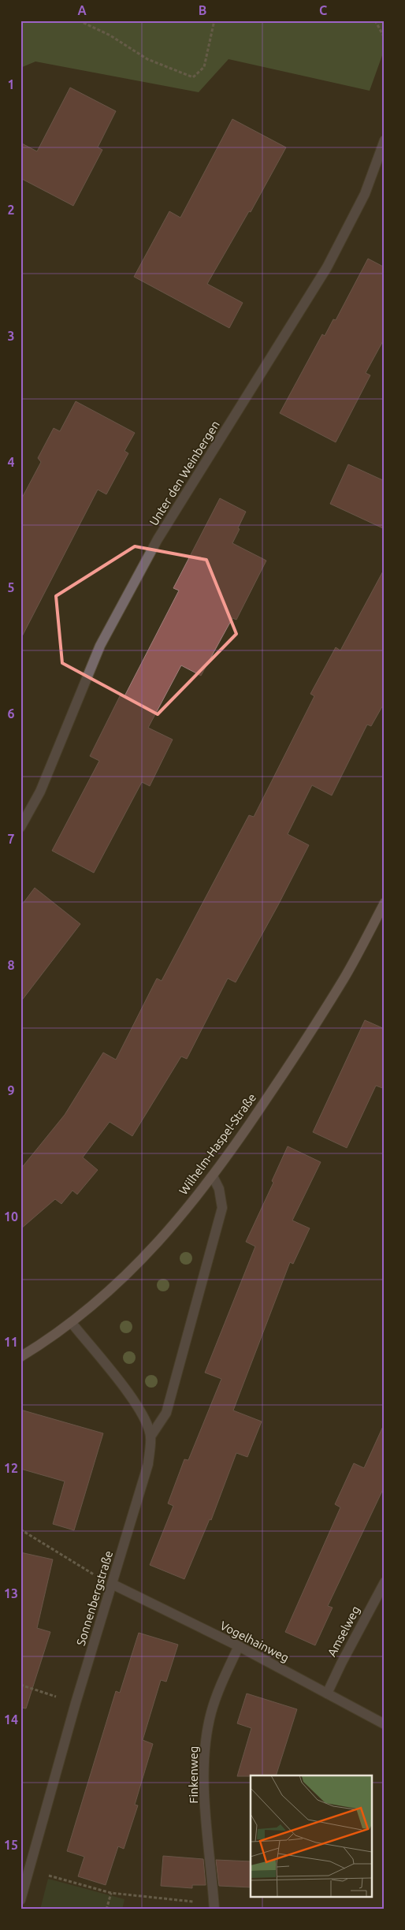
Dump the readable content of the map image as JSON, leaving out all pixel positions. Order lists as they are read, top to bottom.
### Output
{
  "streets": {
    "street": [
      "Unter den Weinbergen",
      "Wilhelm-Haspel-Straße",
      "Sonnenbergstraße",
      "Amselweg",
      "Vogelhainweg",
      "Finkenweg"
    ]
  },
  "crossings": [
    ["Wilhelm-Haspel-Straße", "Sonnenbergstraße"],
    ["Sonnenbergstraße", "Vogelhainweg"],
    ["Amselweg", "Vogelhainweg"],
    ["Vogelhainweg", "Finkenweg"]
  ],
  "grid": {
    "columns": ["A", "B", "C"],
    "rows": [
      "1",
      "2",
      "3",
      "4",
      "5",
      "6",
      "7",
      "8",
      "9",
      "10",
      "11",
      "12",
      "13",
      "14",
      "15"
    ]
  }
}
